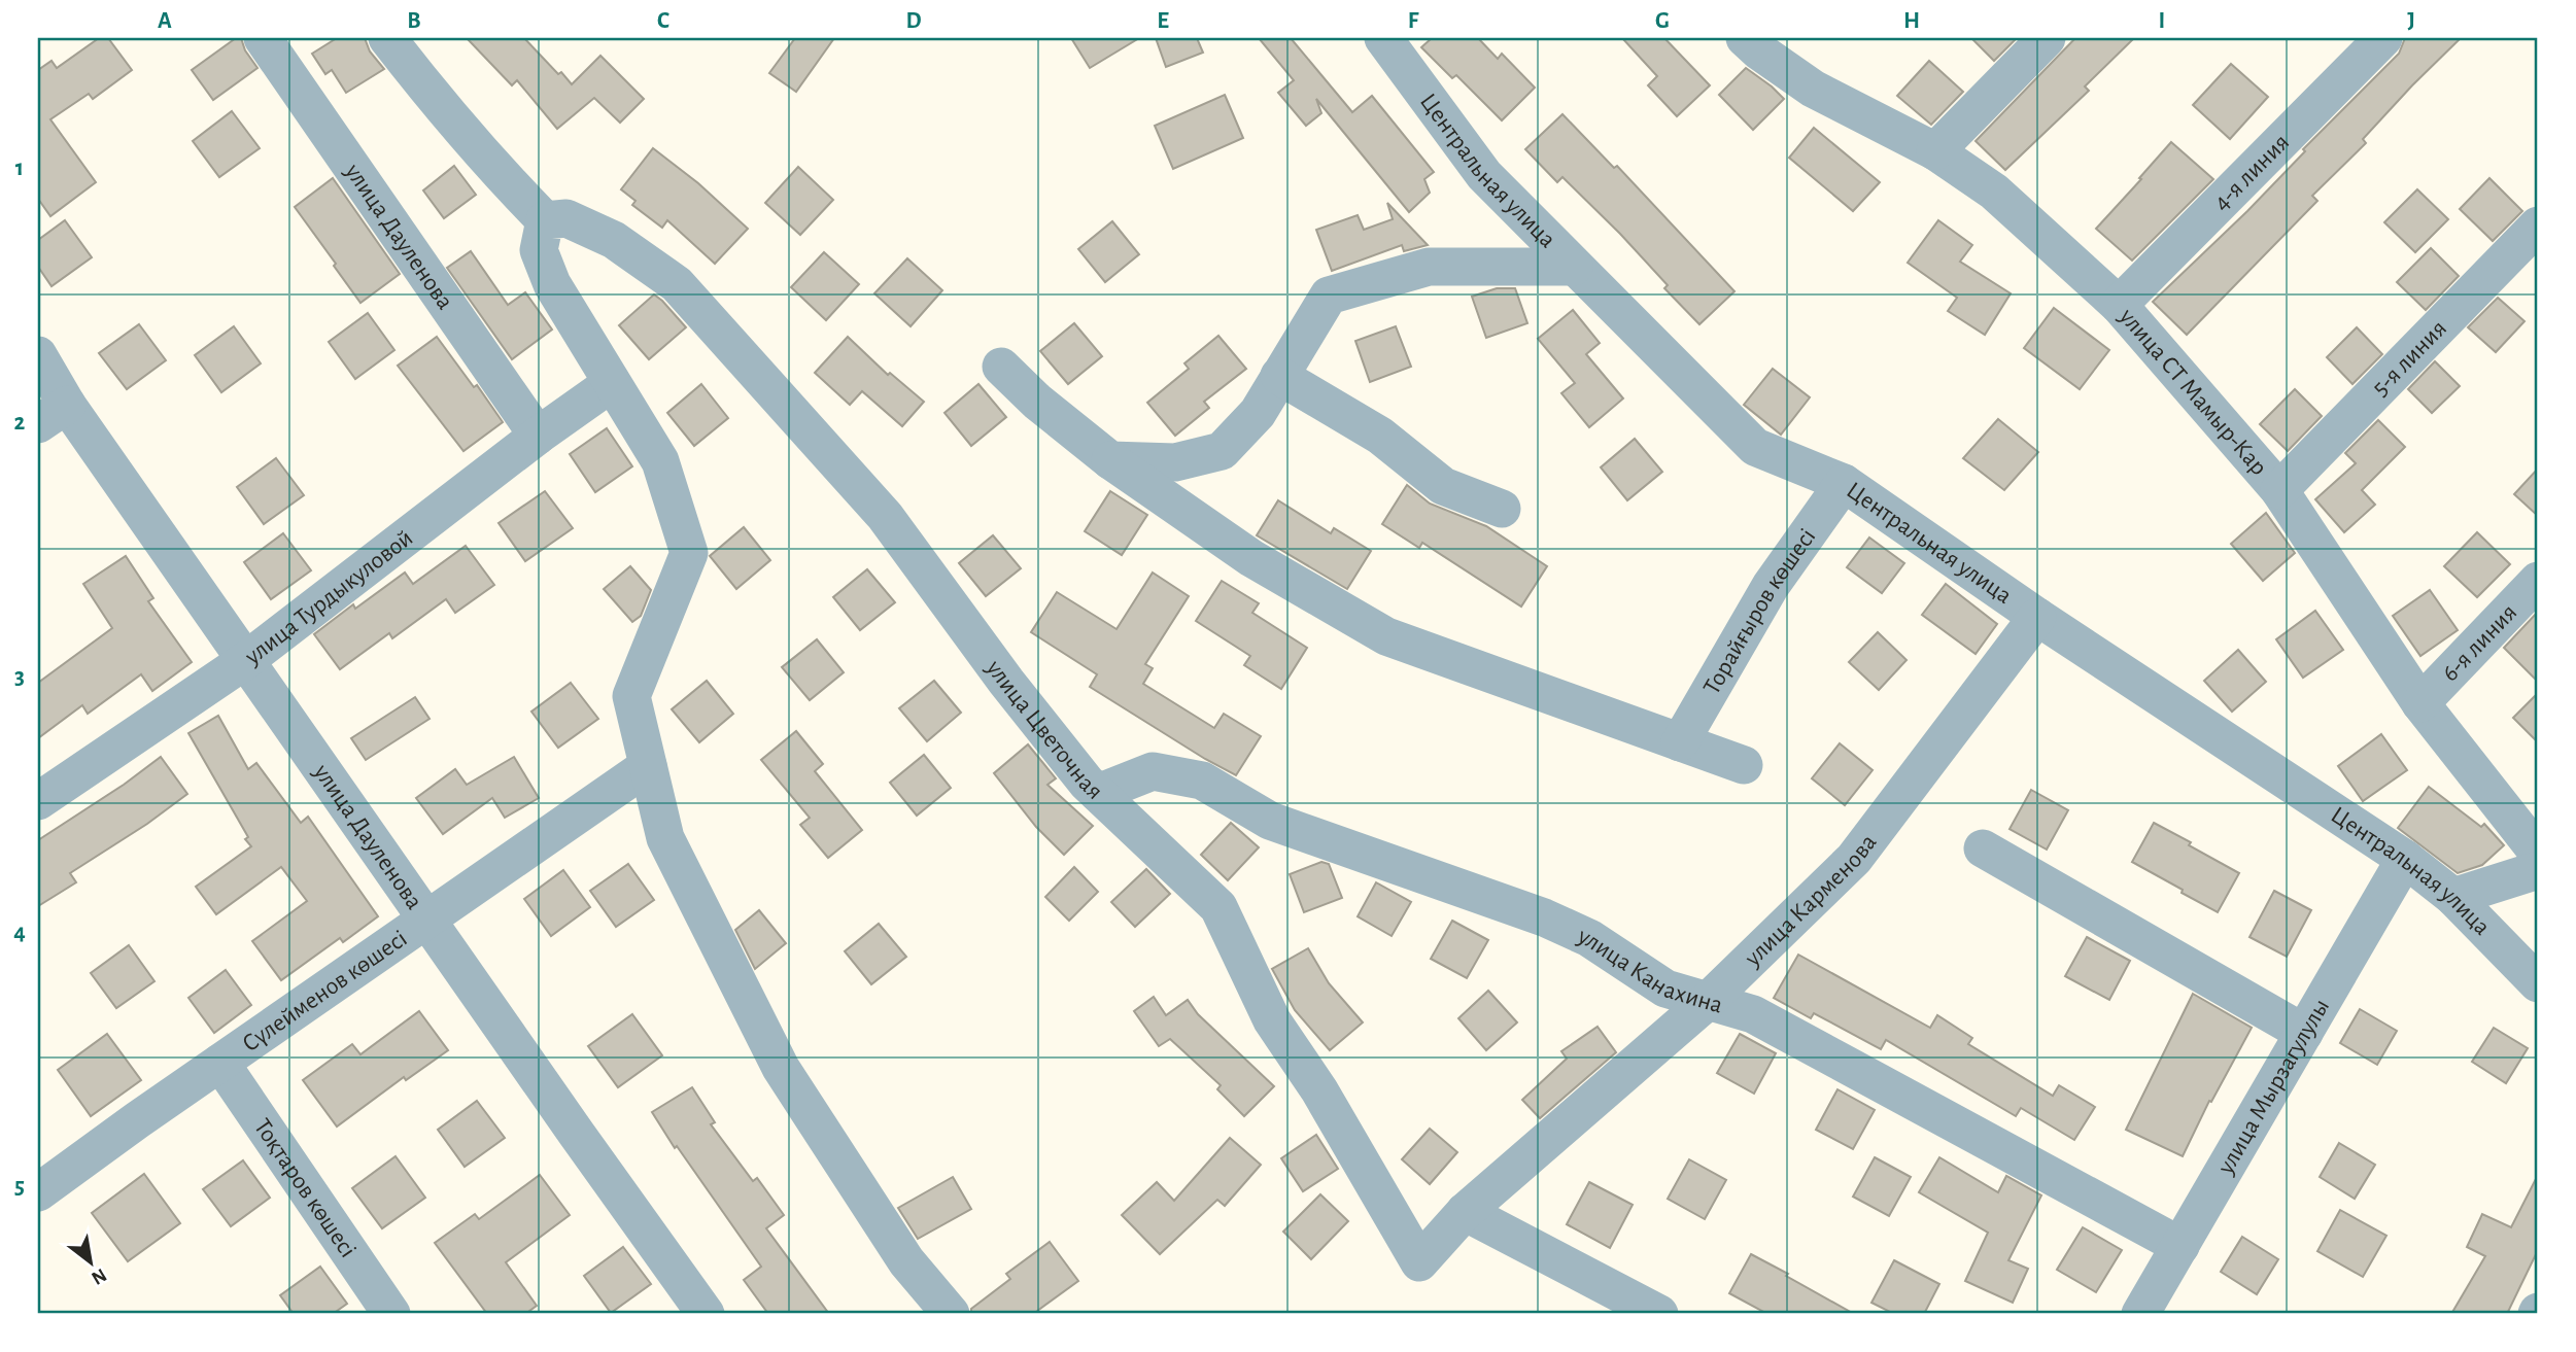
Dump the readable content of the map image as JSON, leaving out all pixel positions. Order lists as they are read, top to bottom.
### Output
{
  "streets": {
    "street": [
      "Центральная улица",
      "4-я линия",
      "улица Дауленова",
      "5-я линия",
      "улица СТ Мамыр-Кар",
      "улица Турдыкуловой",
      "Торайғыров көшесі",
      "6-я линия",
      "улица Цветочная",
      "улица Карменова",
      "улица Канахина",
      "Сүлейменов көшесі",
      "улица Мырзагулулы",
      "Тоқтаров көшесі"
    ]
  },
  "crossings": [
    ["Центральная улица", "Торайғыров көшесі"],
    ["Центральная улица", "улица Карменова"],
    ["Центральная улица", "улица Мырзагулулы"],
    ["4-я линия", "улица СТ Мамыр-Кар"],
    ["улица Дауленова", "улица Турдыкуловой"],
    ["улица Дауленова", "Сүлейменов көшесі"],
    ["5-я линия", "улица СТ Мамыр-Кар"],
    ["улица СТ Мамыр-Кар", "6-я линия"],
    ["улица Цветочная", "улица Карменова"],
    ["улица Цветочная", "улица Канахина"],
    ["улица Карменова", "улица Канахина"],
    ["улица Канахина", "улица Мырзагулулы"],
    ["Сүлейменов көшесі", "Тоқтаров көшесі"]
  ],
  "north": "bottom right",
  "grid": {
    "columns": [
      "A",
      "B",
      "C",
      "D",
      "E",
      "F",
      "G",
      "H",
      "I",
      "J"
    ],
    "rows": [
      "1",
      "2",
      "3",
      "4",
      "5"
    ]
  }
}
